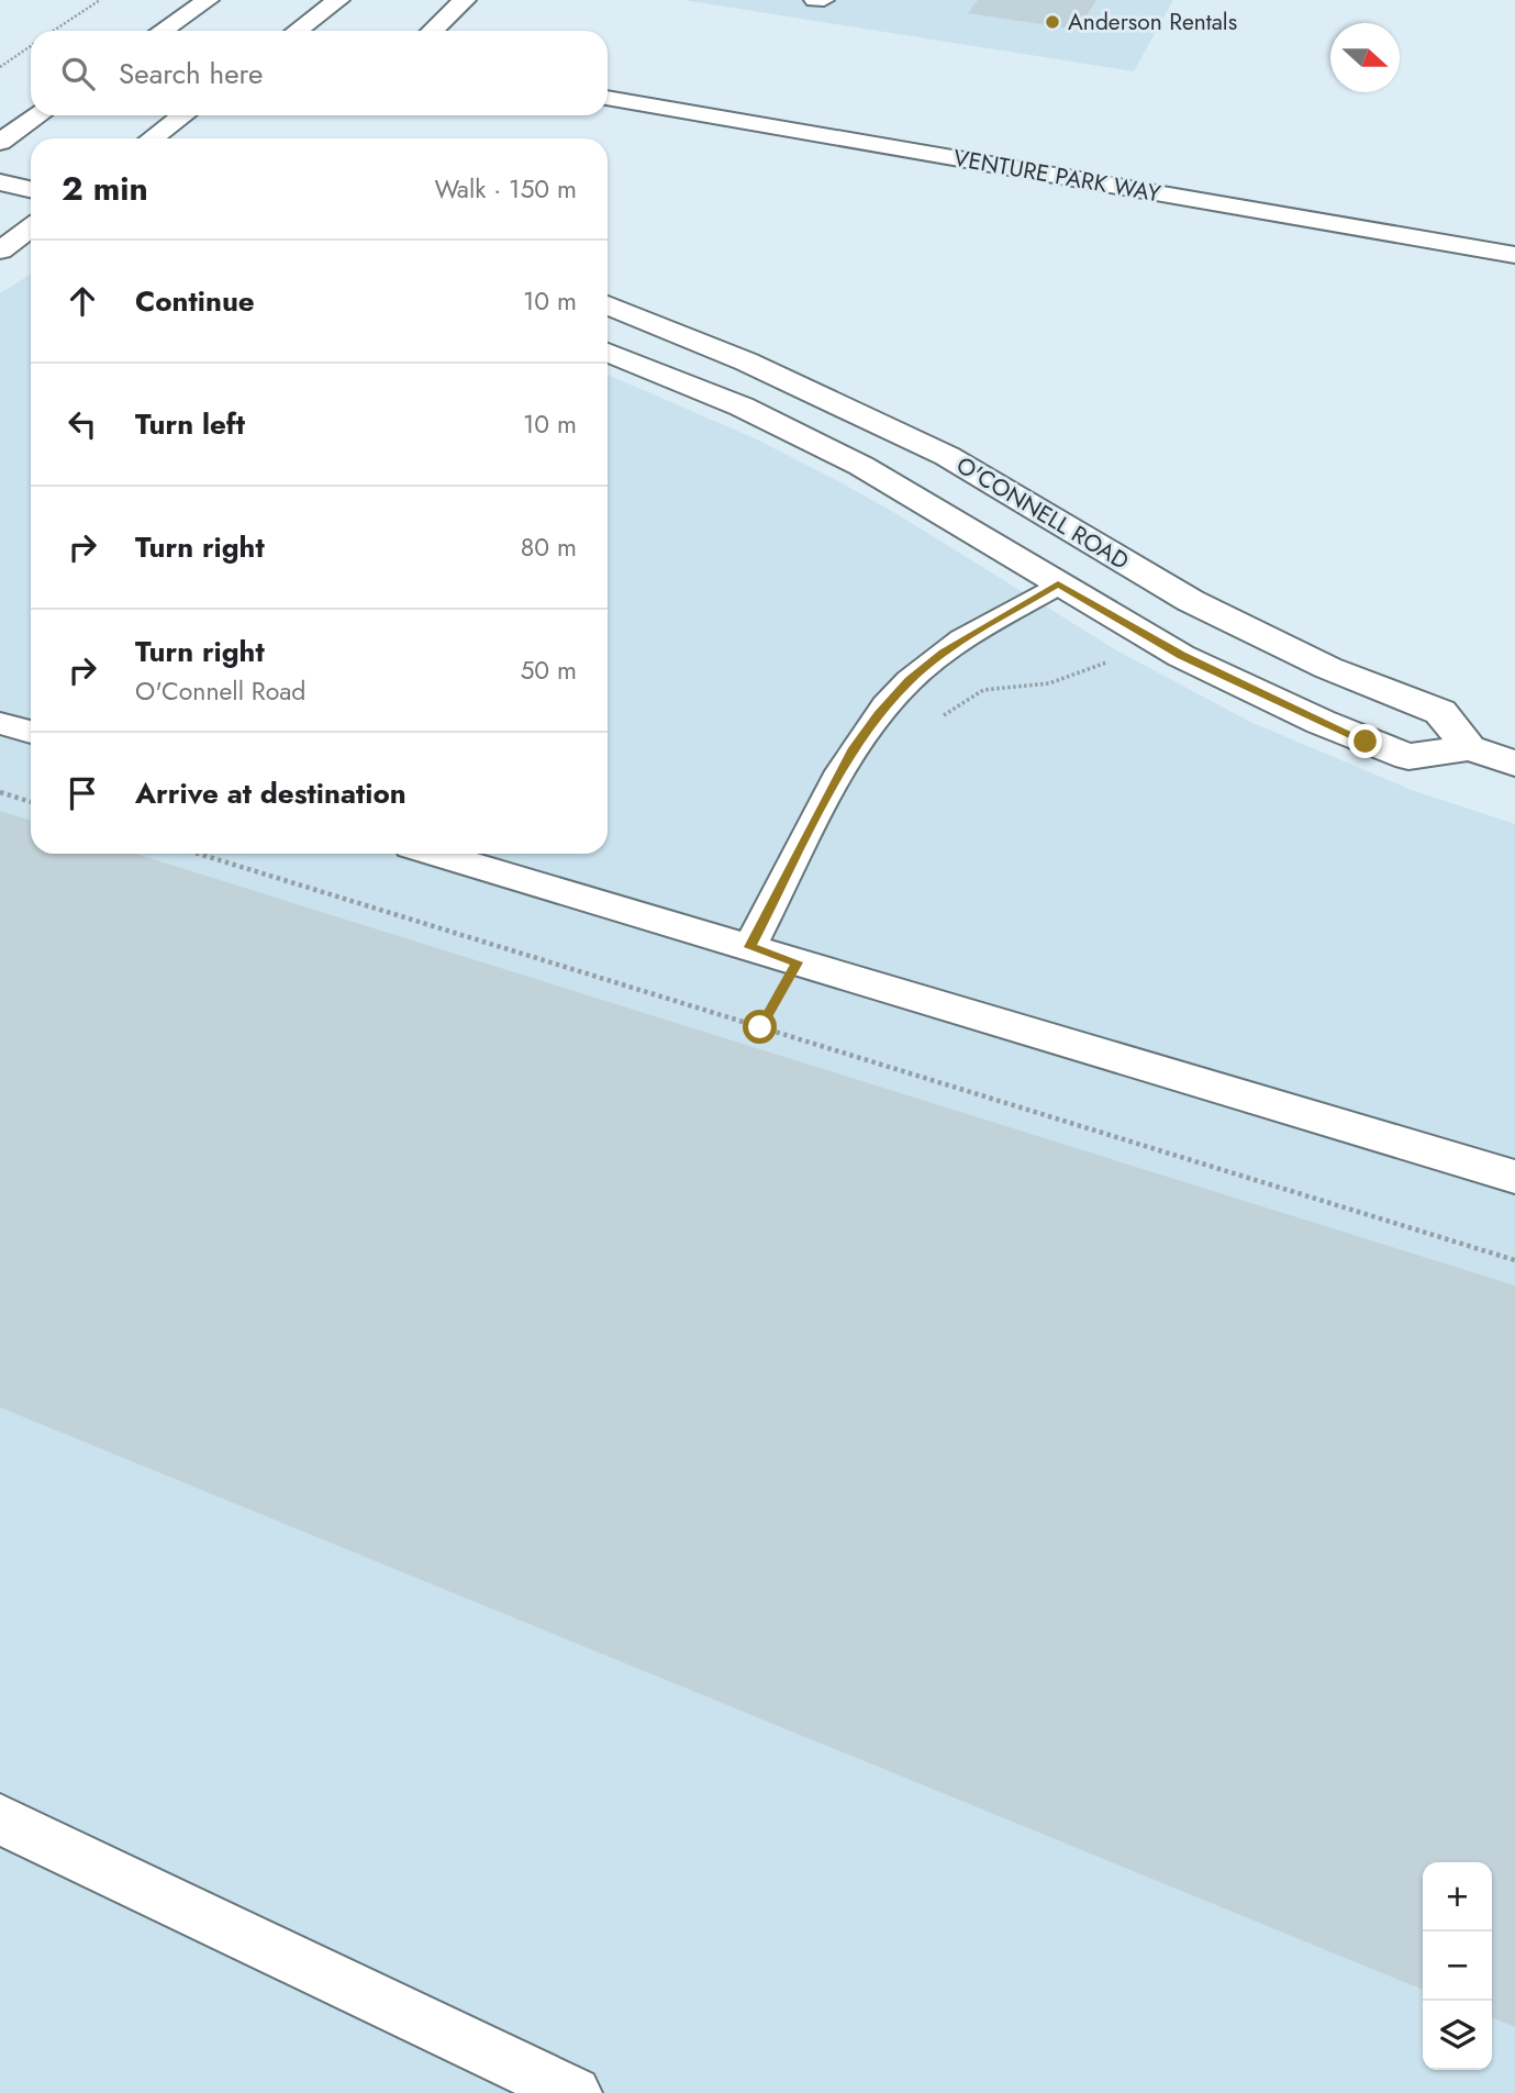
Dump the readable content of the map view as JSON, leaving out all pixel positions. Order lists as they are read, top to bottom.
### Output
{
  "streets": {
    "street": ["VENTURE PARK WAY", "O'CONNELL ROAD"]
  },
  "places": ["Anderson Rentals"],
  "north": "right",
  "page": {
    "search": "Search here",
    "heading": ["2 min", "Walk · 150 m"],
    "list": [
      ["Continue", "10 m"],
      ["Turn left", "10 m"],
      ["Turn right", "80 m"],
      ["Turn right", "O'Connell Road", "50 m"],
      "Arrive at destination"
    ],
    "map_buttons": ["+", "−"]
  }
}
